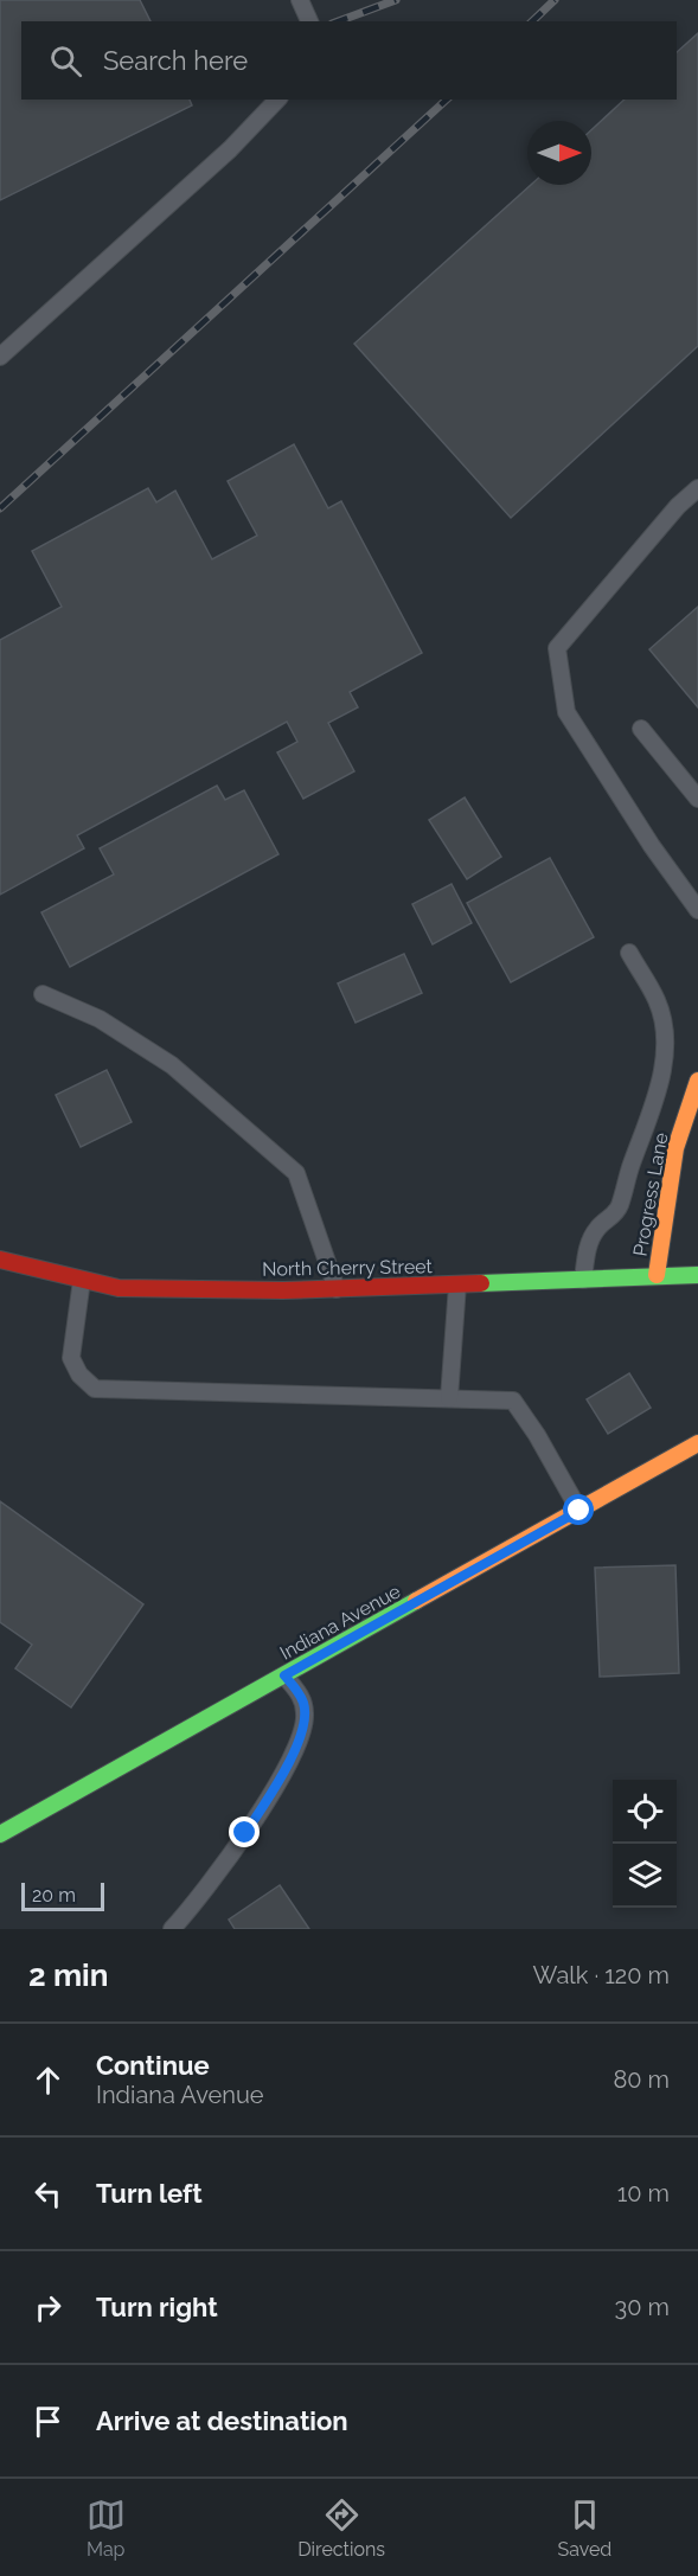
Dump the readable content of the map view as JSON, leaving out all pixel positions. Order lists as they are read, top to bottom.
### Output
{
  "streets": {
    "main road": ["Progress Lane", "North Cherry Street", "Indiana Avenue"]
  },
  "crossings": [
    ["Progress Lane", "North Cherry Street"]
  ],
  "scale_bar": "20 m",
  "north": "right",
  "page": {
    "search": "Search here",
    "scale": "20 m",
    "heading": ["2 min", "Walk · 120 m"],
    "list": [
      ["Continue", "Indiana Avenue", "80 m"],
      ["Turn left", "10 m"],
      ["Turn right", "30 m"],
      "Arrive at destination"
    ],
    "nav": ["Map", "Directions", "Saved"]
  }
}
